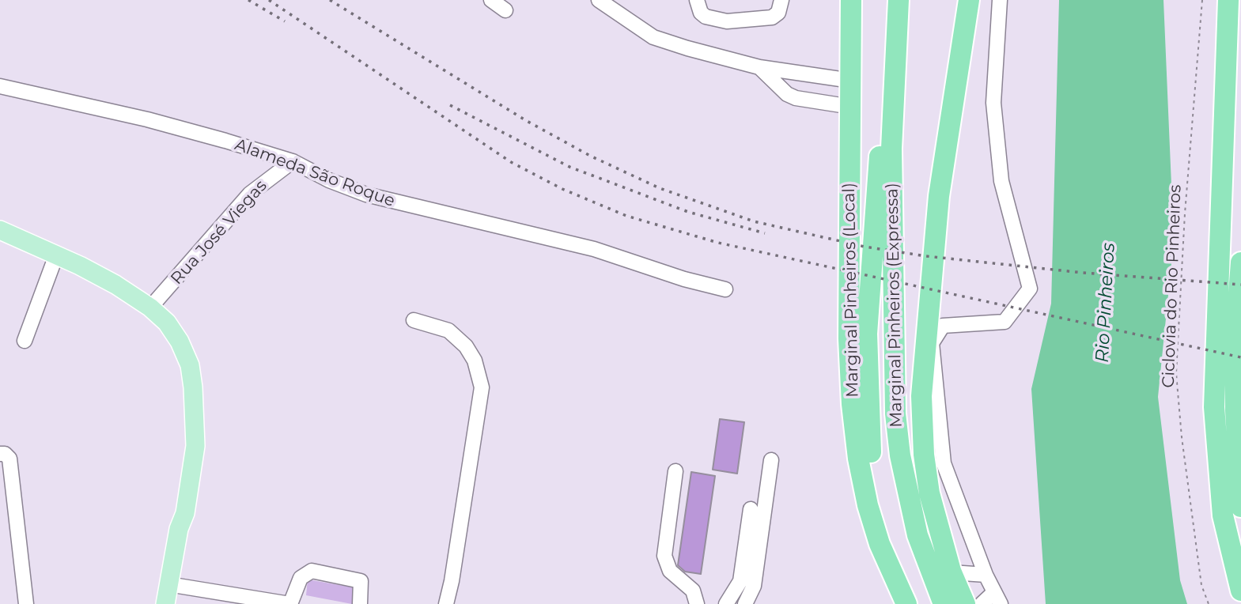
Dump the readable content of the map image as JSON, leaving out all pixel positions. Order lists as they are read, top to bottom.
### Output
{
  "streets": {
    "highway": ["Marginal Pinheiros (Local)", "Marginal Pinheiros (Expressa)"],
    "street": ["Alameda São Roque", "Rua José Viegas"],
    "path": ["Ciclovia do Rio Pinheiros"]
  },
  "crossings": [
    ["Alameda São Roque", "Rua José Viegas"]
  ],
  "water": ["Rio Pinheiros"]
}
